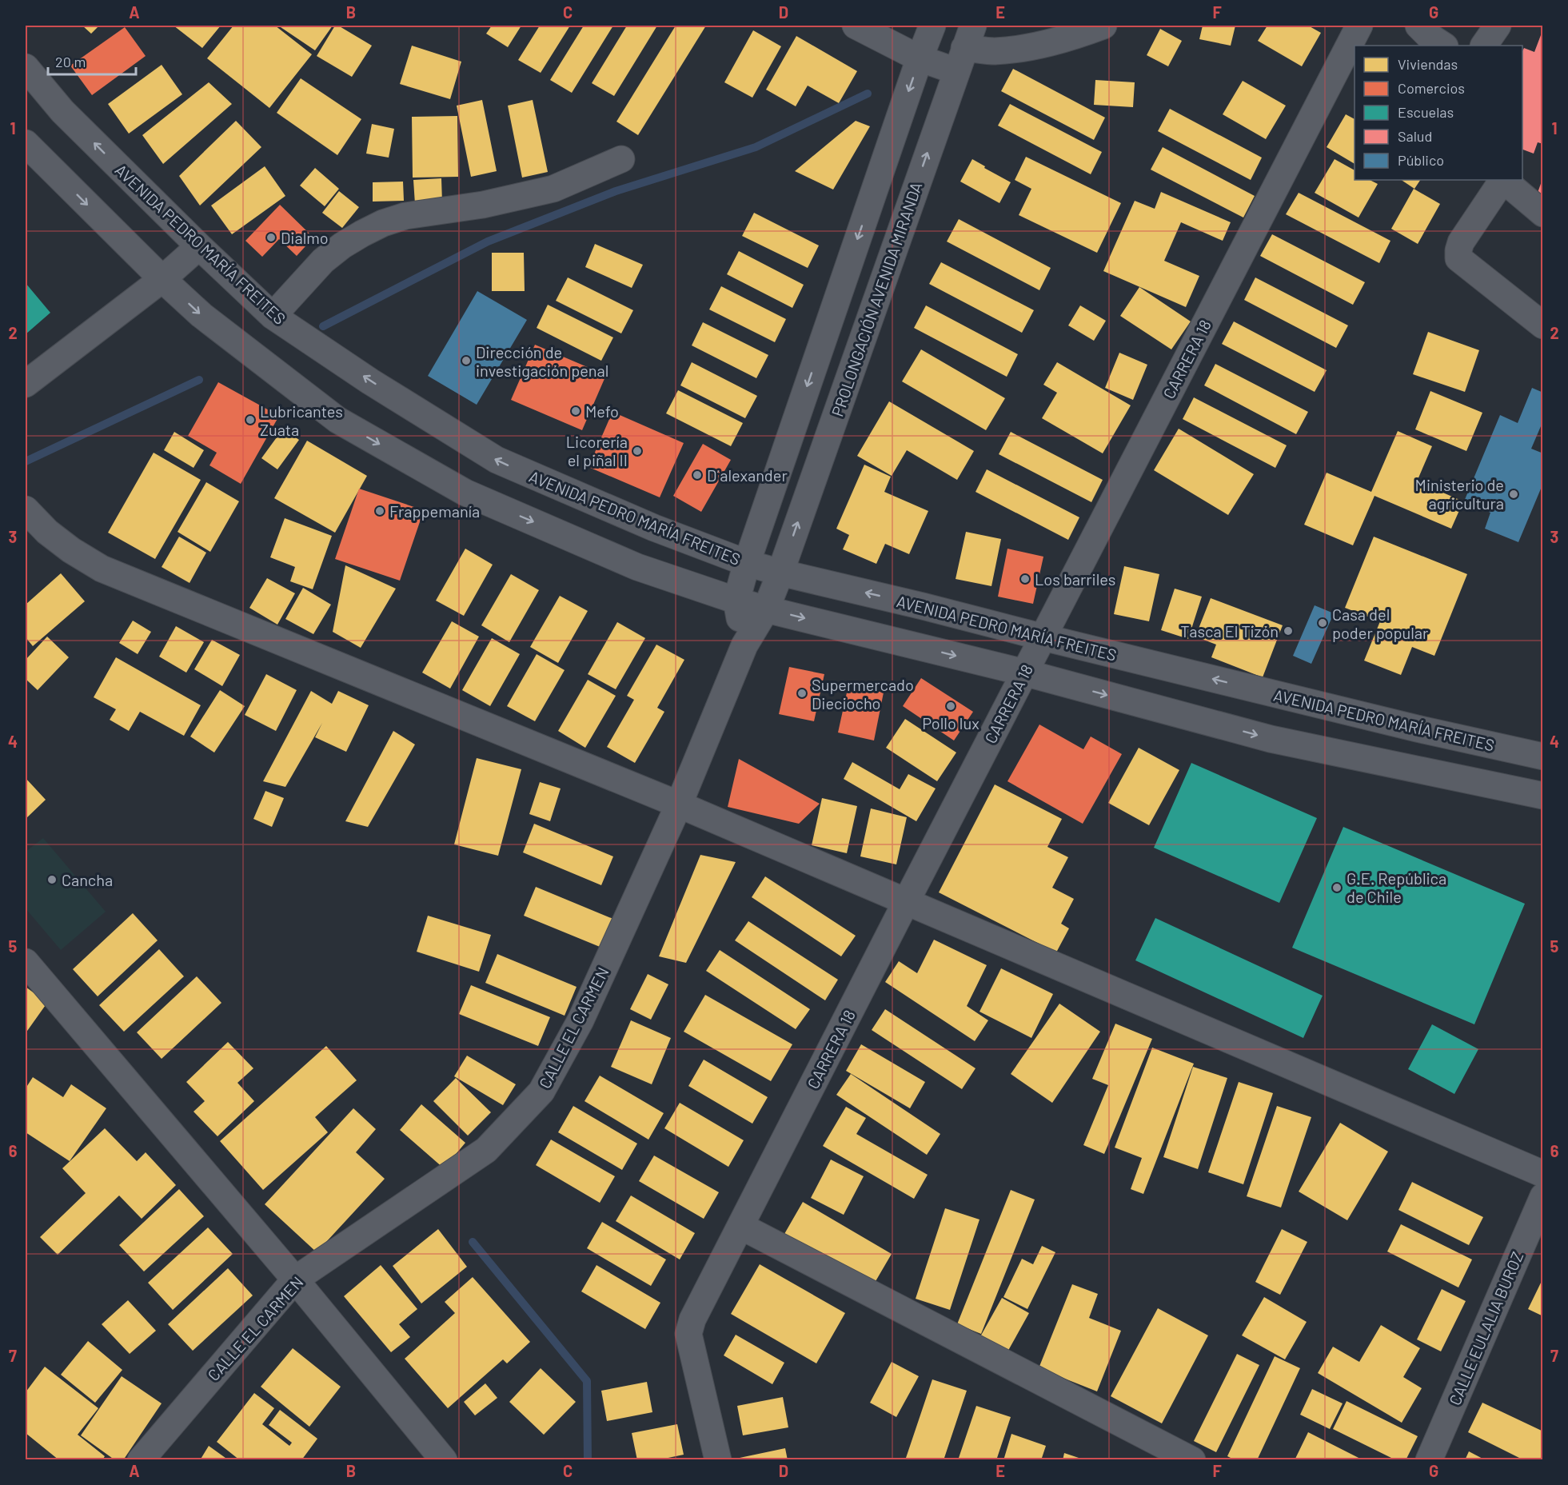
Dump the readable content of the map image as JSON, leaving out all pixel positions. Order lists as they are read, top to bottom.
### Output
{
  "streets": {
    "street": [
      "AVENIDA PEDRO MARÍA FREITES",
      "PROLONGACIÓN AVENIDA MIRANDA",
      "CARRERA 18",
      "CALLE EL CARMEN",
      "CALLE EULALIA BUROZ"
    ]
  },
  "crossings": [
    ["AVENIDA PEDRO MARÍA FREITES", "PROLONGACIÓN AVENIDA MIRANDA"],
    ["AVENIDA PEDRO MARÍA FREITES", "CARRERA 18"],
    ["PROLONGACIÓN AVENIDA MIRANDA", "CALLE EL CARMEN"]
  ],
  "places": [
    "Dialmo",
    "Dirección de investigación penal",
    "Mefo",
    "Lubricantes Zuata",
    "Licorería el piñal II",
    "D´alexander",
    "Ministerio de agricultura",
    "Frappemanía",
    "Los barriles",
    "Casa del poder popular",
    "Tasca El Tizón",
    "Supermercado Dieciocho",
    "Pollo lux",
    "Cancha",
    "G.E. República de Chile"
  ],
  "legend": [
    "Viviendas",
    "Comercios",
    "Escuelas",
    "Salud",
    "Público"
  ],
  "scale_bar": "20 m",
  "grid": {
    "columns": [
      "A",
      "B",
      "C",
      "D",
      "E",
      "F",
      "G"
    ],
    "rows": [
      "1",
      "2",
      "3",
      "4",
      "5",
      "6",
      "7"
    ]
  }
}
